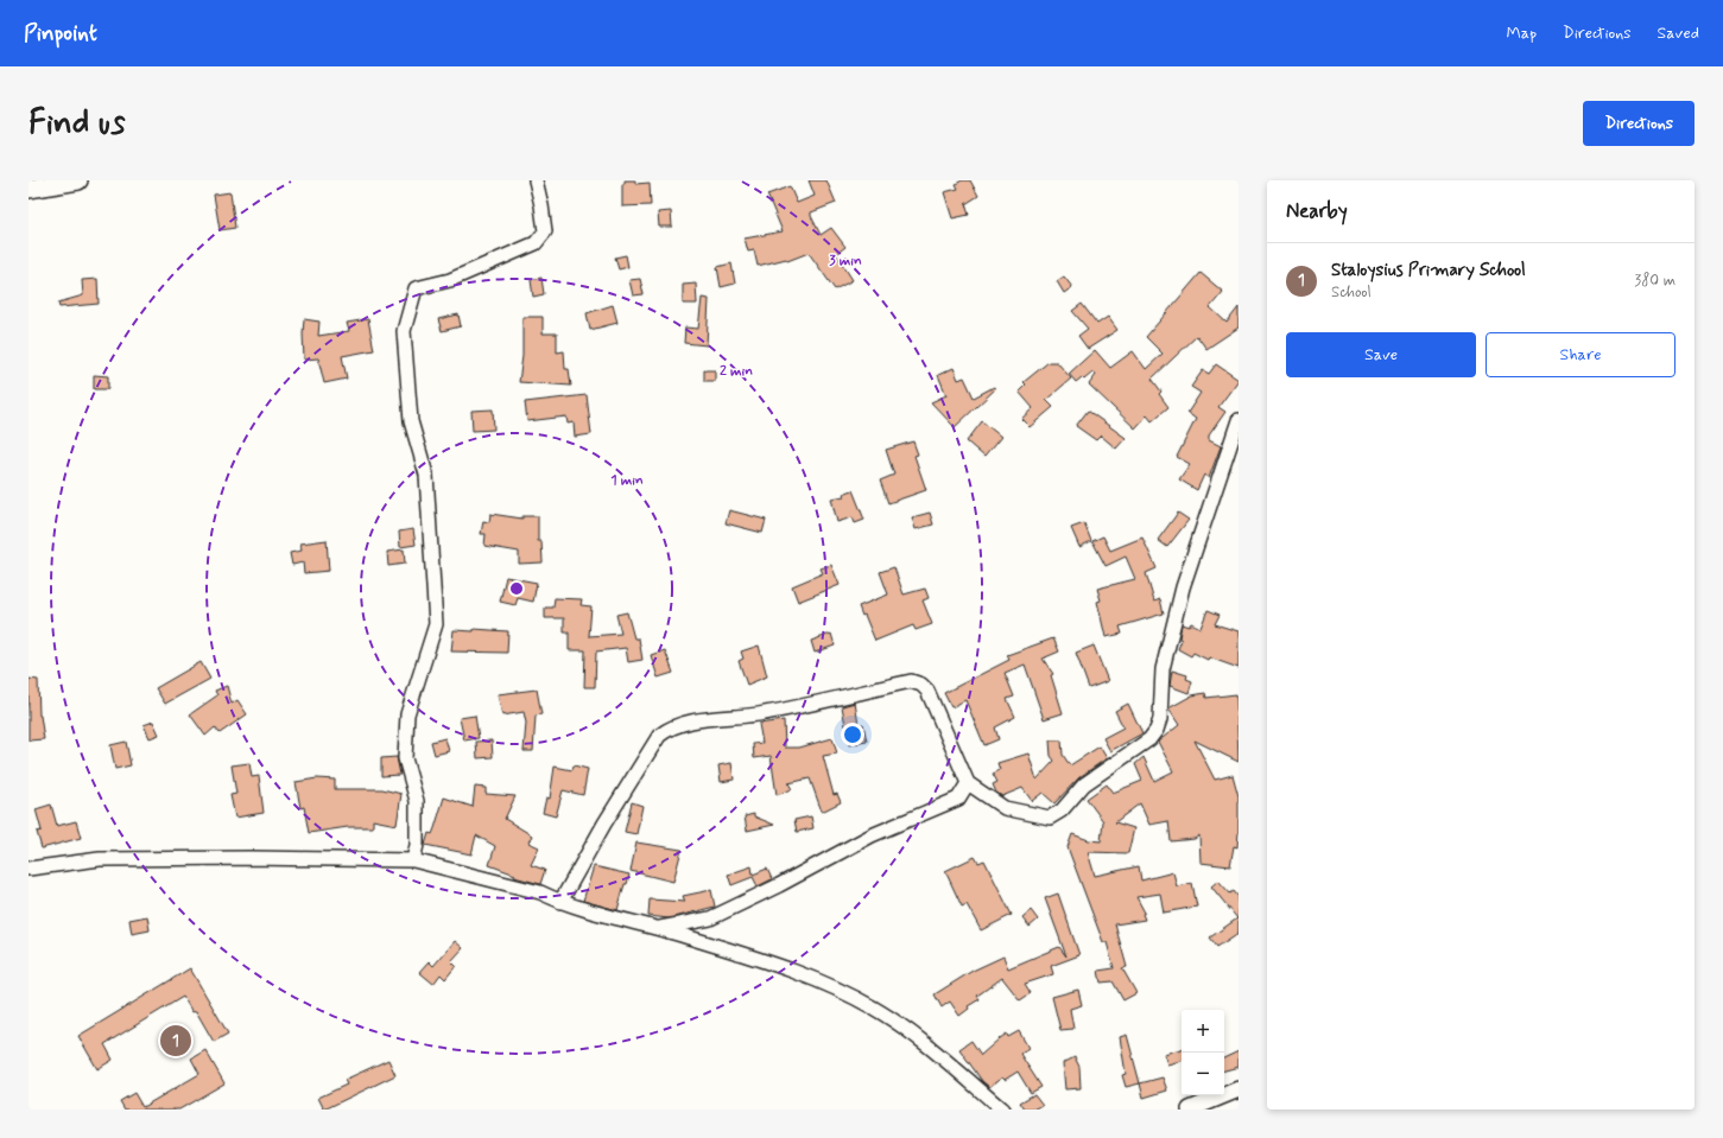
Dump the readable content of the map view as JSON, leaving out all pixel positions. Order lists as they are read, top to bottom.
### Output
{
  "page": {
    "header": "Pinpoint",
    "nav": ["Map", "Directions", "Saved"],
    "buttons": [
      "Directions",
      ["Save", "Share"]
    ],
    "title": "Find us",
    "heading": "Nearby",
    "list": [
      {
        "mark": "1",
        "name": "Staloysius Primary School",
        "note": "School",
        "value": "380 m"
      }
    ],
    "map_buttons": ["+", "−"],
    "pins": "1"
  },
  "rings": ["3 min", "2 min", "1 min"]
}
